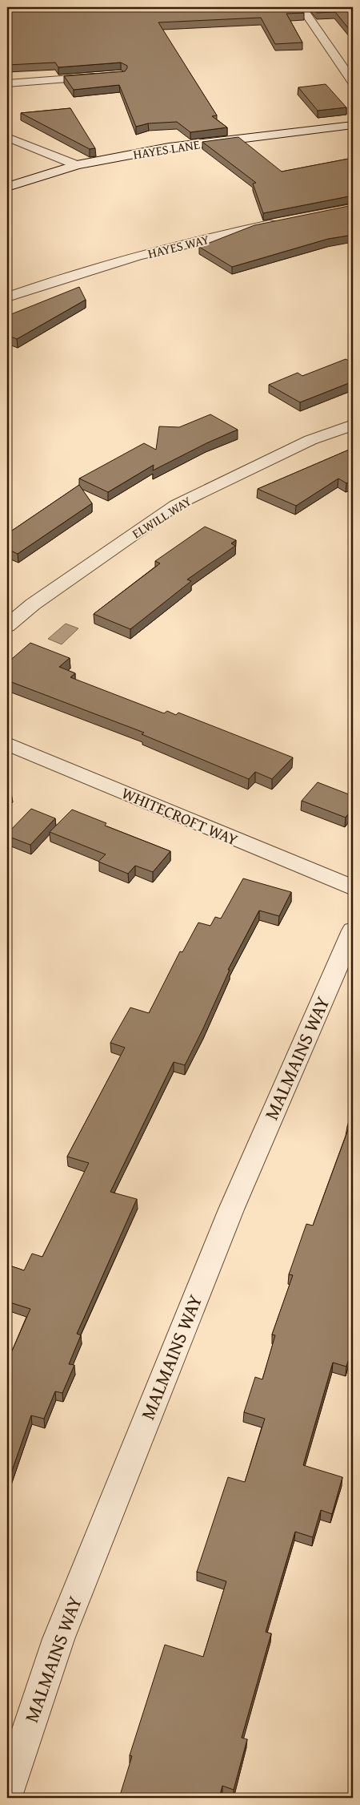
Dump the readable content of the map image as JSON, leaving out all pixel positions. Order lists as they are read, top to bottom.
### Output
{
  "streets": {
    "street": [
      "HAYES LANE",
      "HAYES WAY",
      "ELWILL WAY",
      "WHITECROFT WAY",
      "MALMAINS WAY"
    ]
  }
}
